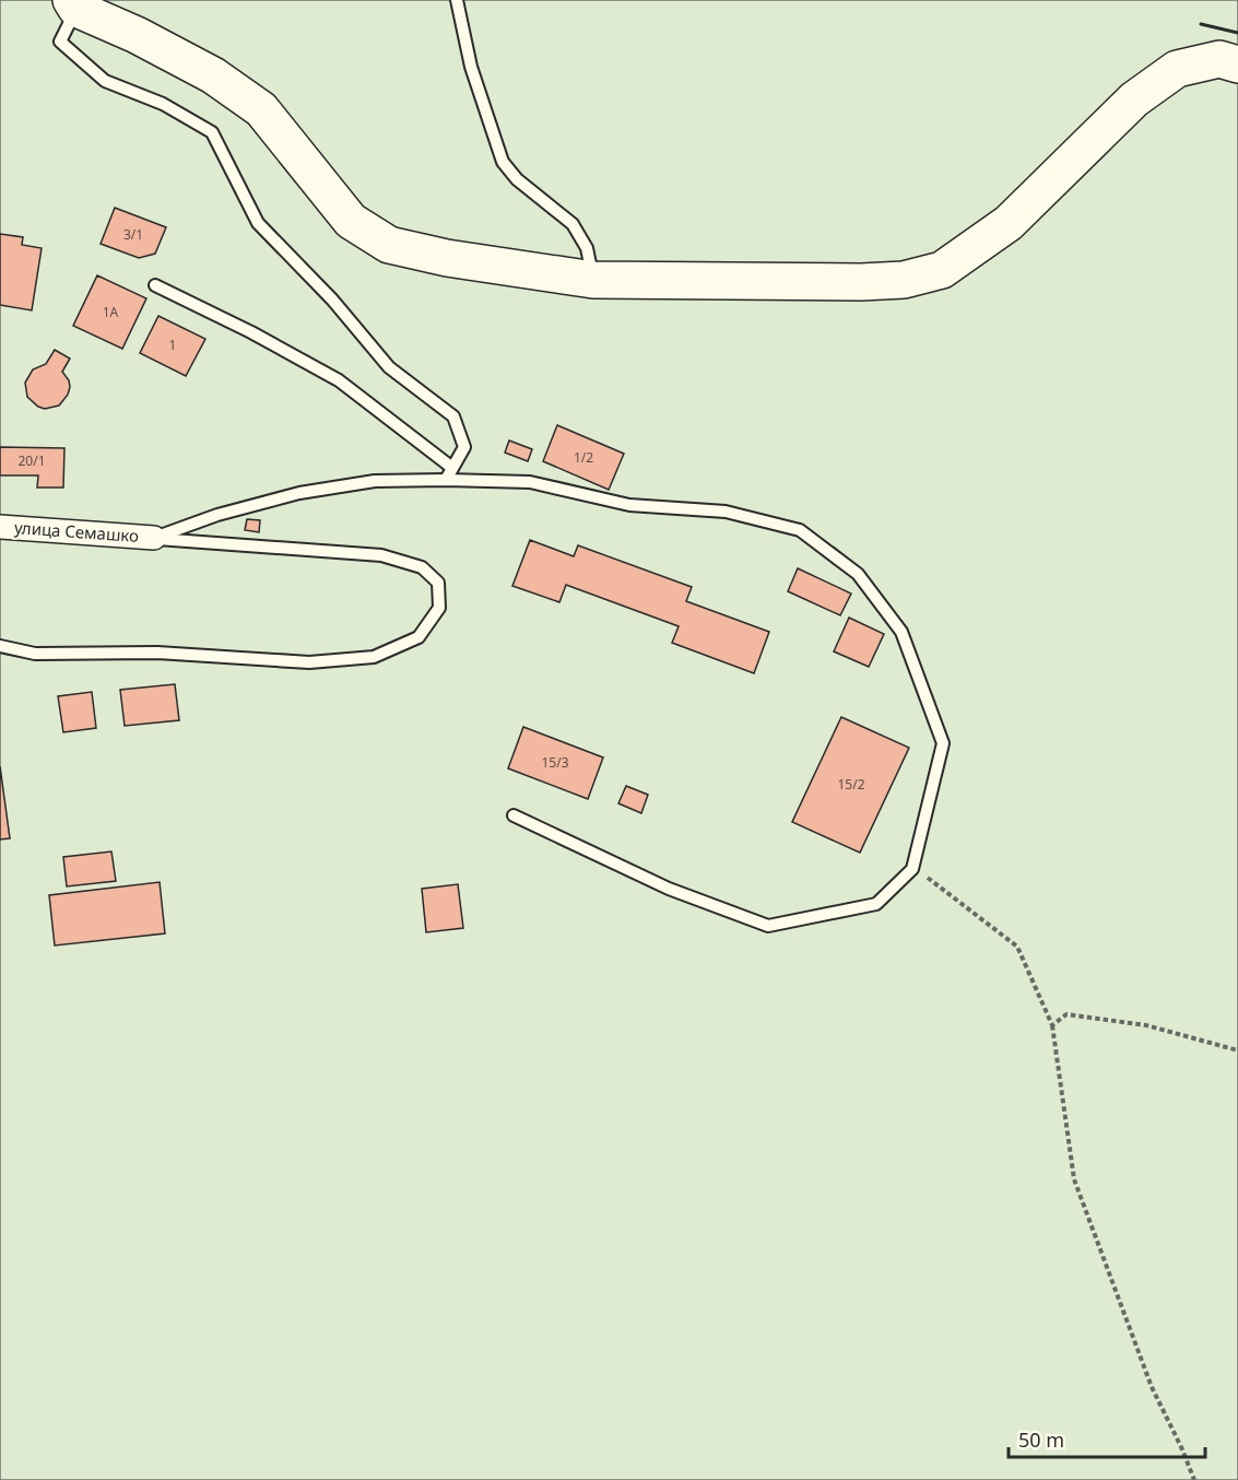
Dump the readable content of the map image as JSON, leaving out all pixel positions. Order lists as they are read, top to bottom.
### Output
{
  "streets": {
    "street": ["улица Семашко"]
  },
  "house_numbers": [
    "3/1",
    "1А",
    "1",
    "1/2",
    "20/1",
    "15/3",
    "15/2"
  ],
  "scale_bar": "50 m"
}
